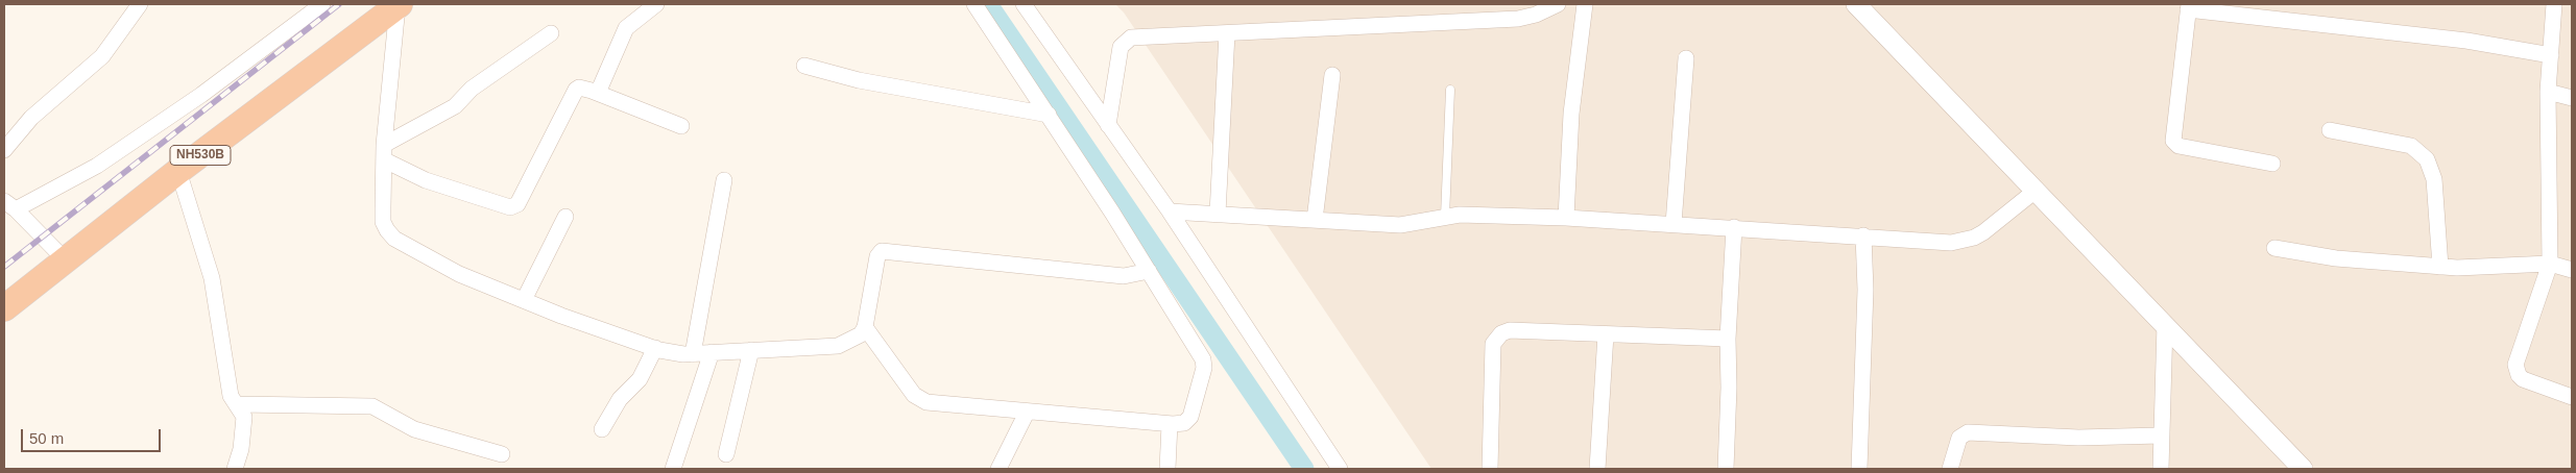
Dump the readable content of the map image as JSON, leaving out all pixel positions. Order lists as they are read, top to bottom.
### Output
{
  "streets": {
    "highway": ["NH530B"]
  },
  "scale_bar": "50 m"
}
